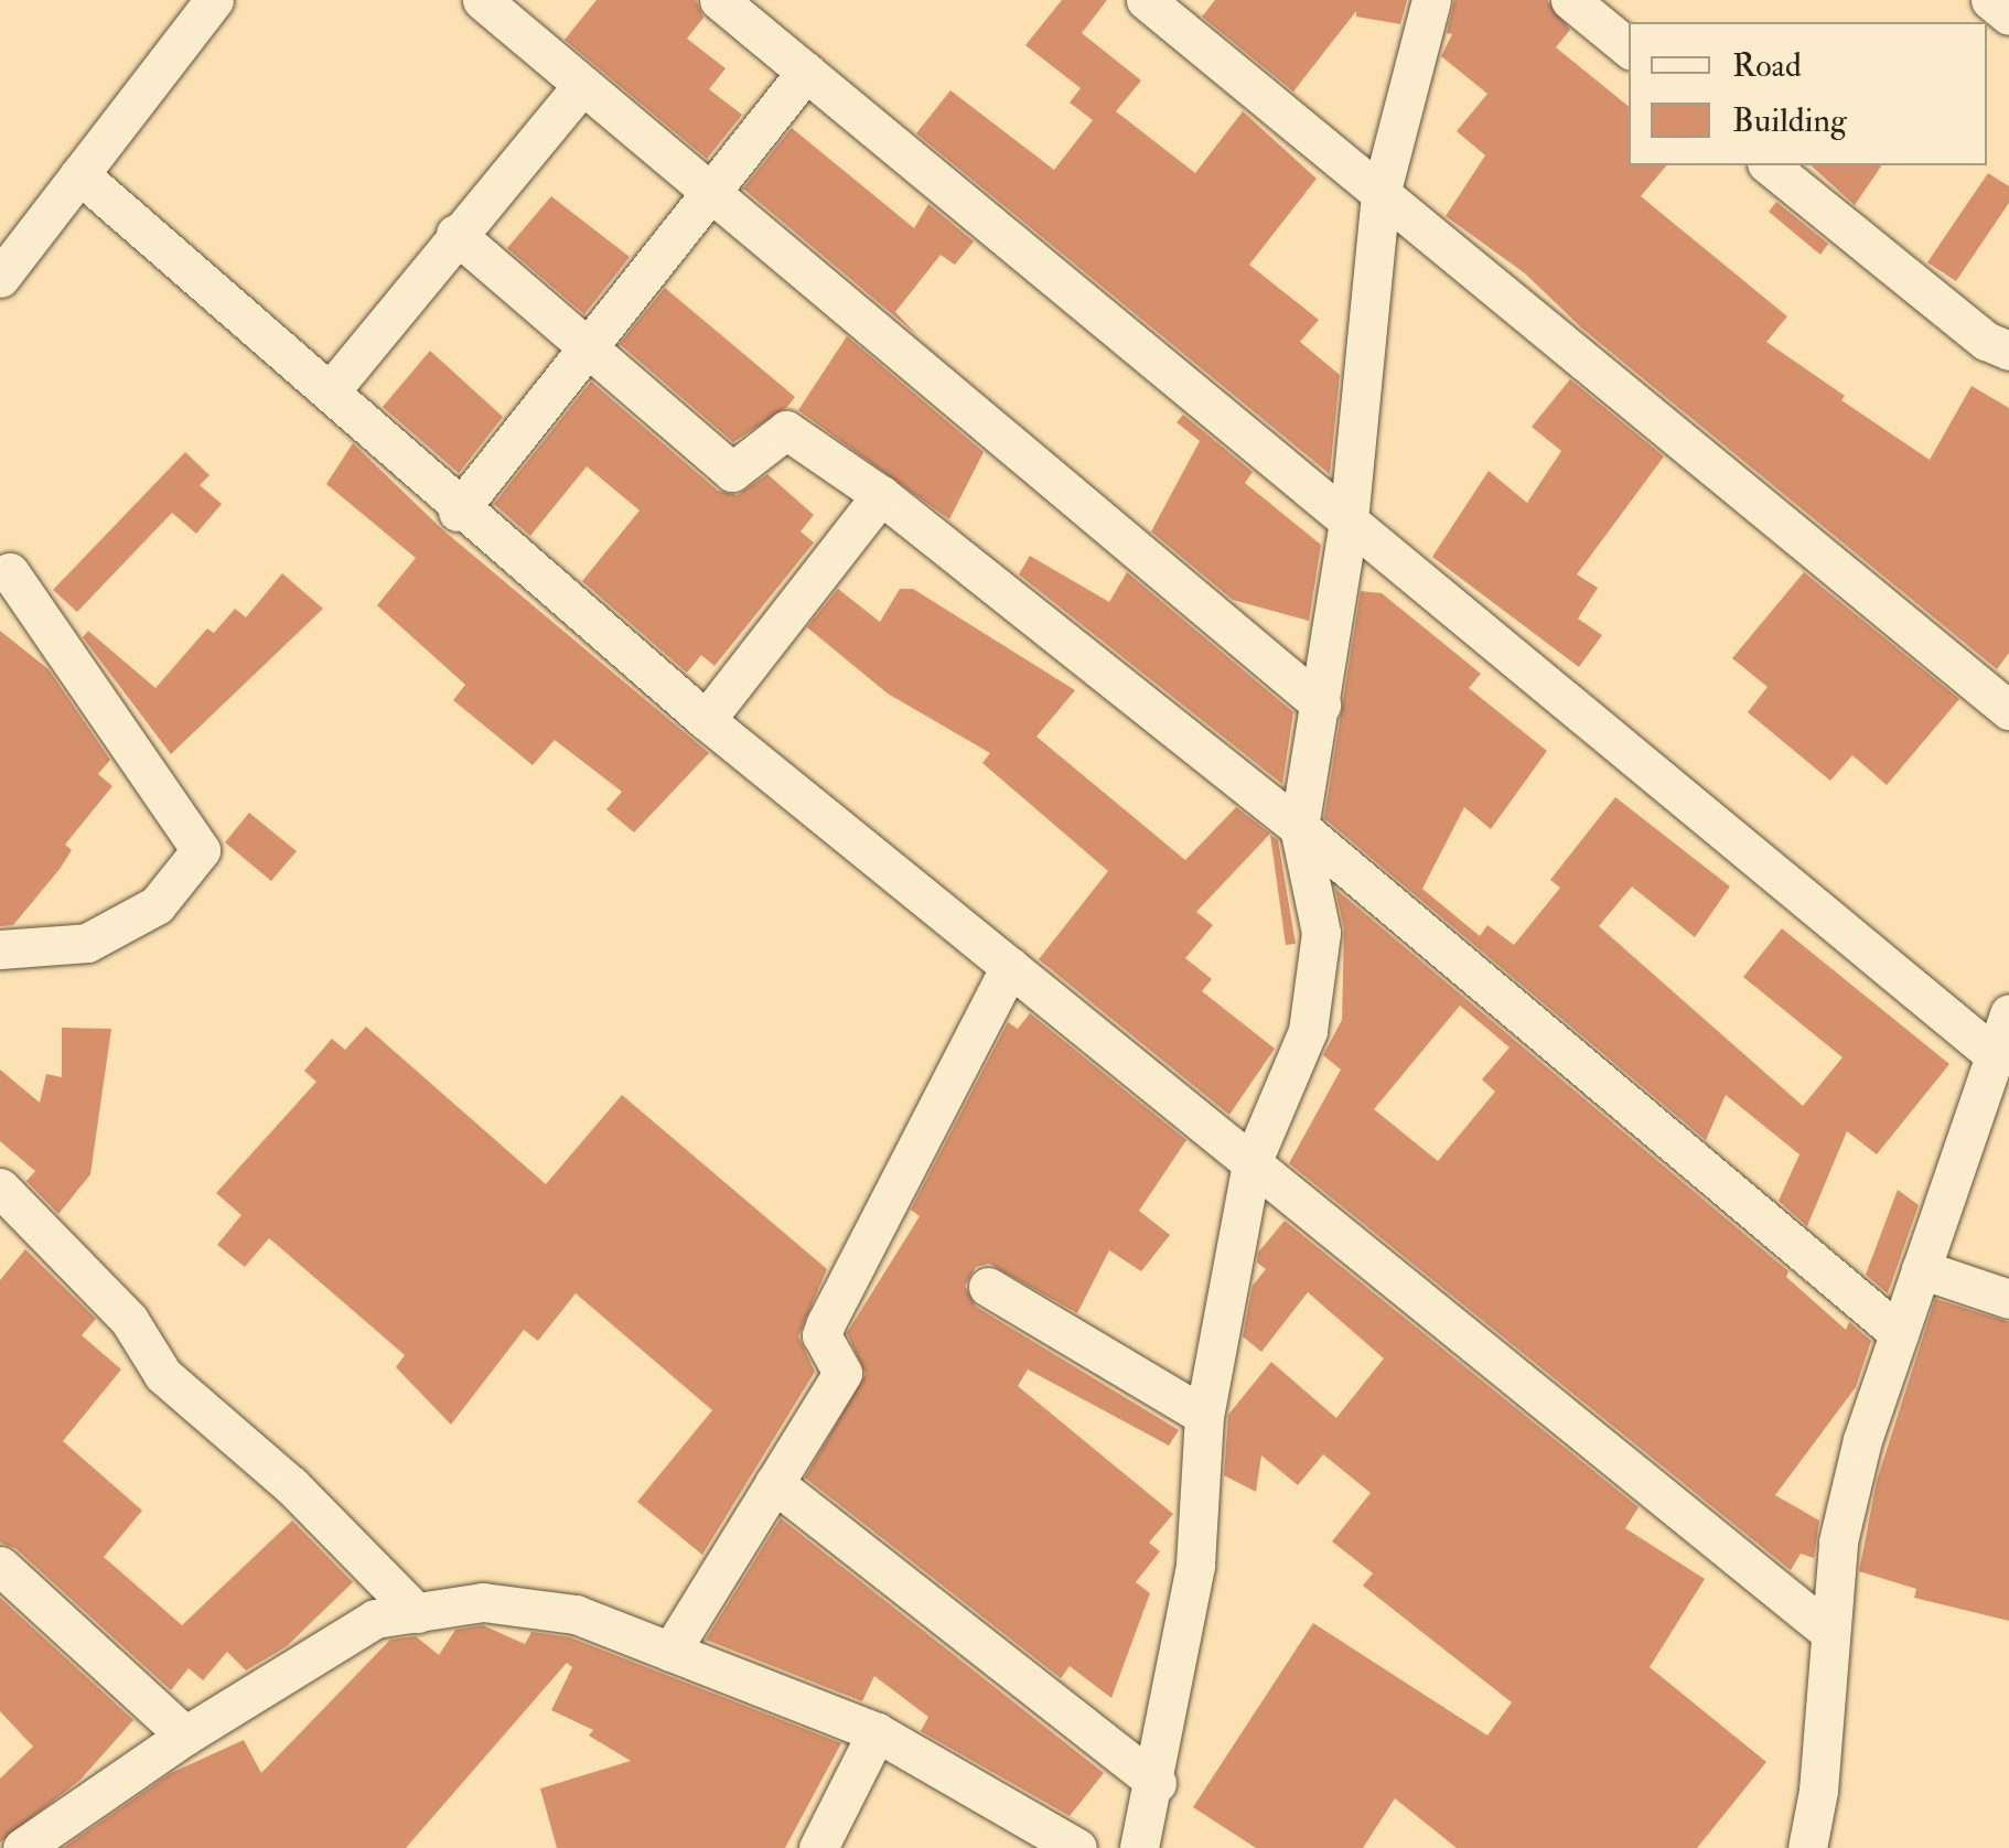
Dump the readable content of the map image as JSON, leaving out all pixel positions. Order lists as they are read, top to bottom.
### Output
{
  "legend": ["Road", "Building"]
}
